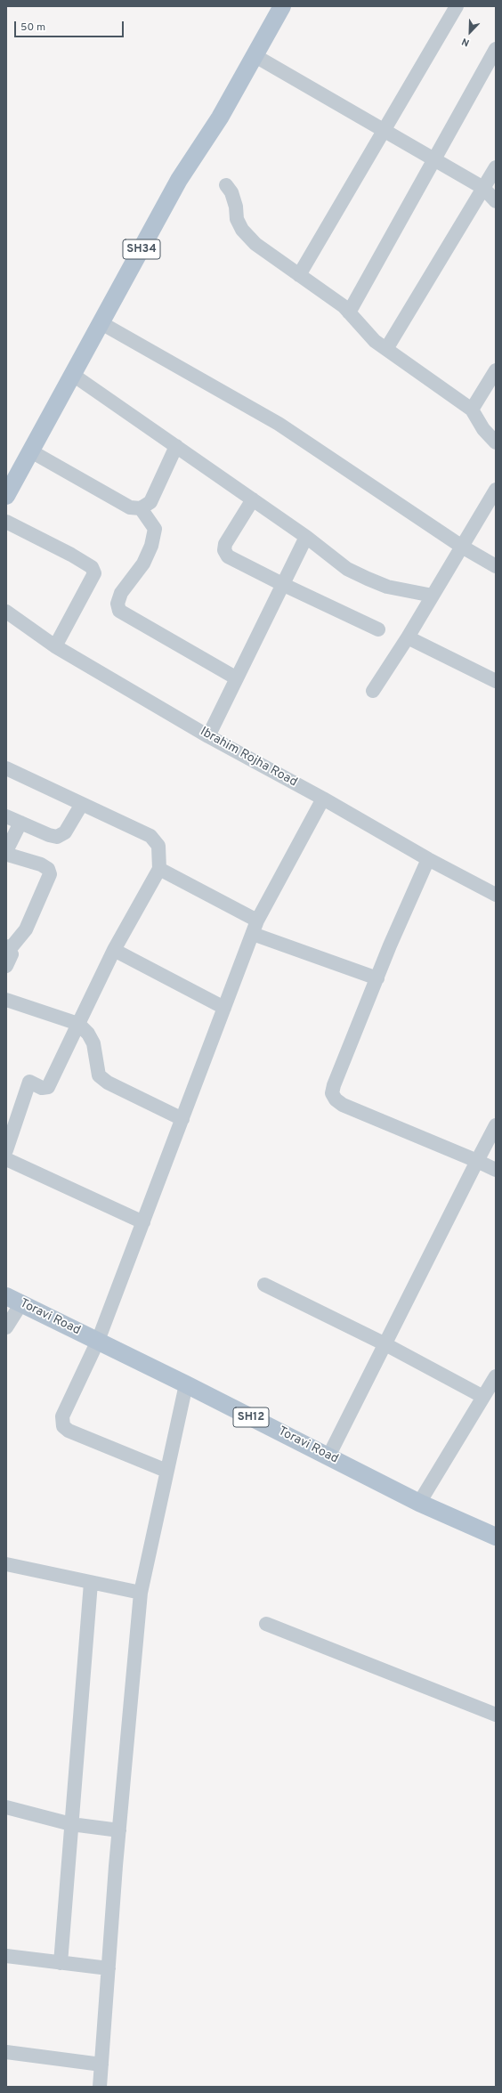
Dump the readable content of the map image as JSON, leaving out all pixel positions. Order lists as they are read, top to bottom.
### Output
{
  "streets": {
    "main road": ["SH34", "Toravi Road", "SH12"],
    "street": ["Ibrahim Rojha Road"]
  },
  "scale_bar": "50 m",
  "north": "bottom left"
}
